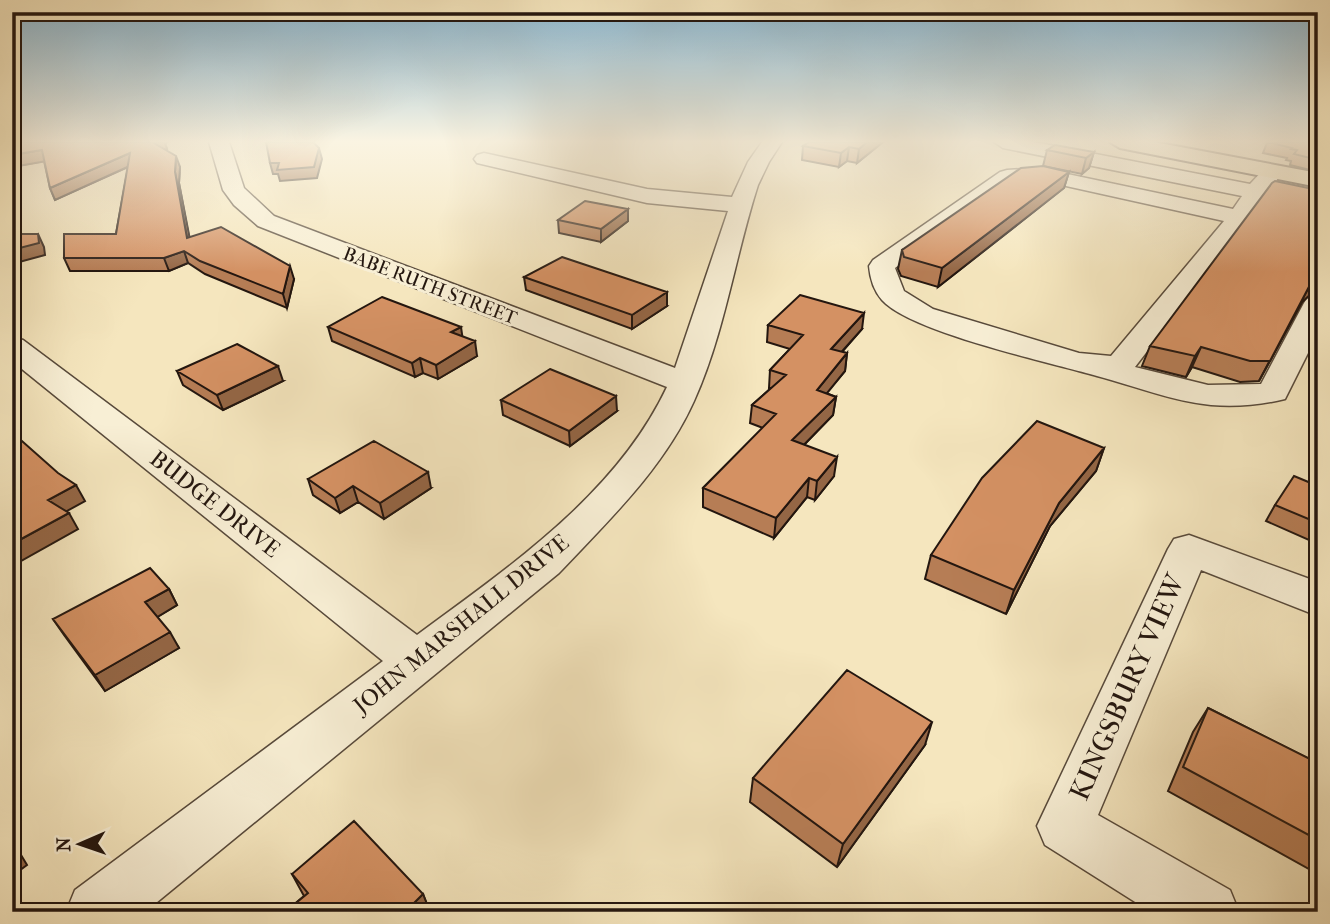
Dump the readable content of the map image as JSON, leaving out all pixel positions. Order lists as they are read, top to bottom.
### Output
{
  "streets": {
    "street": [
      "BABE RUTH STREET",
      "BUDGE DRIVE",
      "JOHN MARSHALL DRIVE",
      "KINGSBURY VIEW"
    ]
  },
  "crossings": [
    ["BABE RUTH STREET", "JOHN MARSHALL DRIVE"],
    ["BUDGE DRIVE", "JOHN MARSHALL DRIVE"]
  ],
  "north": "left"
}
